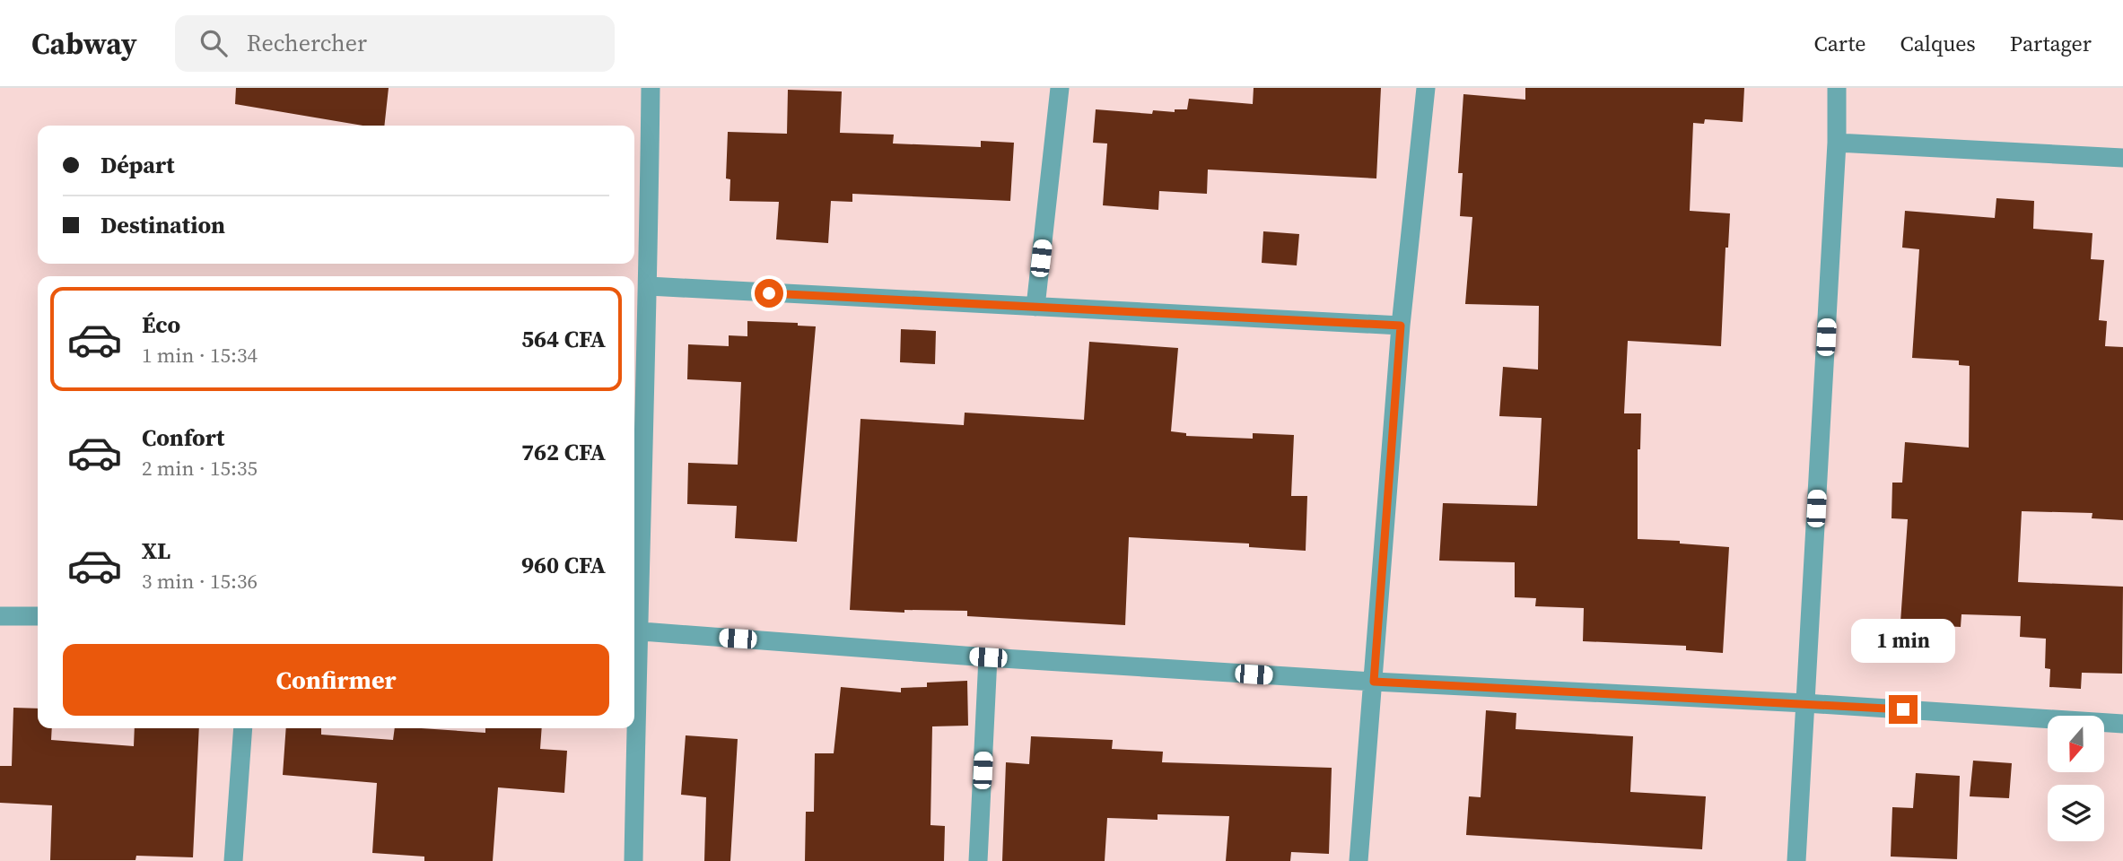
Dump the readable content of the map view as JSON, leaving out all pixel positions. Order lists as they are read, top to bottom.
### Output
{
  "north": "bottom",
  "page": {
    "header": "Cabway",
    "search": "Rechercher",
    "nav": ["Carte", "Calques", "Partager"],
    "banner": ["Départ", "Destination"],
    "list": [
      {
        "name": "Éco",
        "note": "1 min · 15:34",
        "value": "564 CFA"
      },
      {
        "name": "Confort",
        "note": "2 min · 15:35",
        "value": "762 CFA"
      },
      {
        "name": "XL",
        "note": "3 min · 15:36",
        "value": "960 CFA"
      }
    ],
    "bubble": "1 min",
    "buttons": "Confirmer"
  }
}
